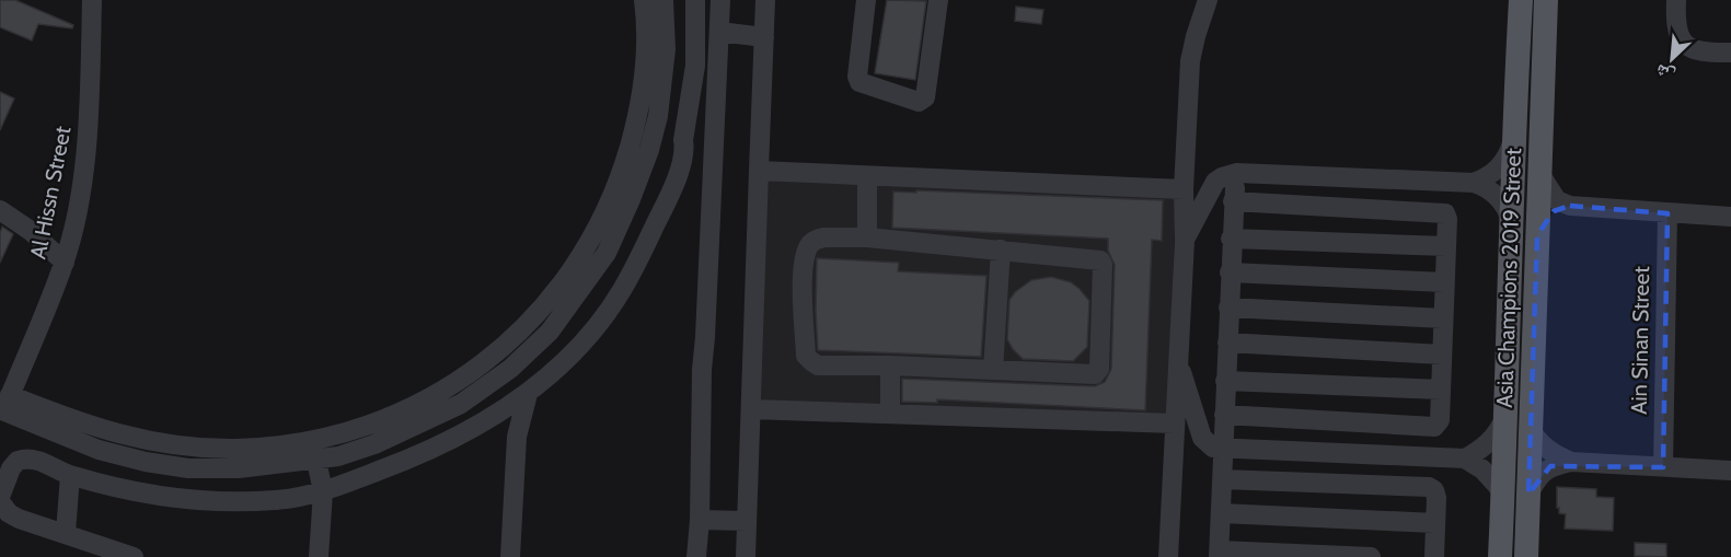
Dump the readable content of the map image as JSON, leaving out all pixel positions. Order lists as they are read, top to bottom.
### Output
{
  "streets": {
    "main road": ["Asia Champions 2019 Street"],
    "street": ["Al Hissn Street", "Ain Sinan Street"]
  },
  "north": "bottom left"
}
